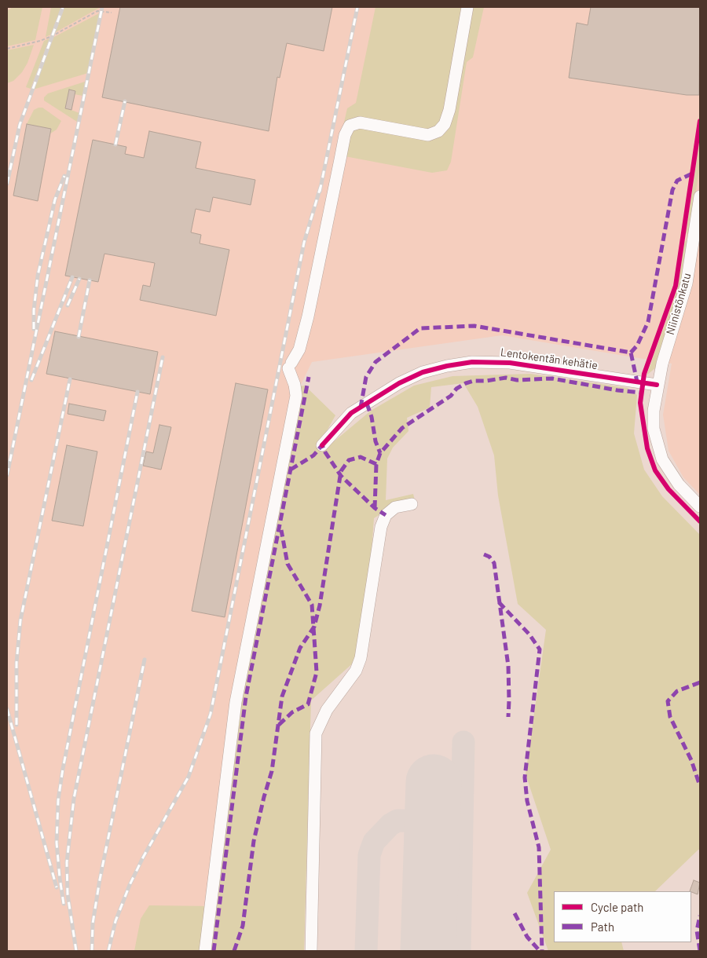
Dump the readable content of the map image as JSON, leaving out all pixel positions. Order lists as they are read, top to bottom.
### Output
{
  "streets": {
    "street": ["Niinistönkatu", "Lentokentän kehätie"]
  },
  "crossings": [
    ["Niinistönkatu", "Lentokentän kehätie"]
  ],
  "legend": ["Cycle path", "Path"]
}
